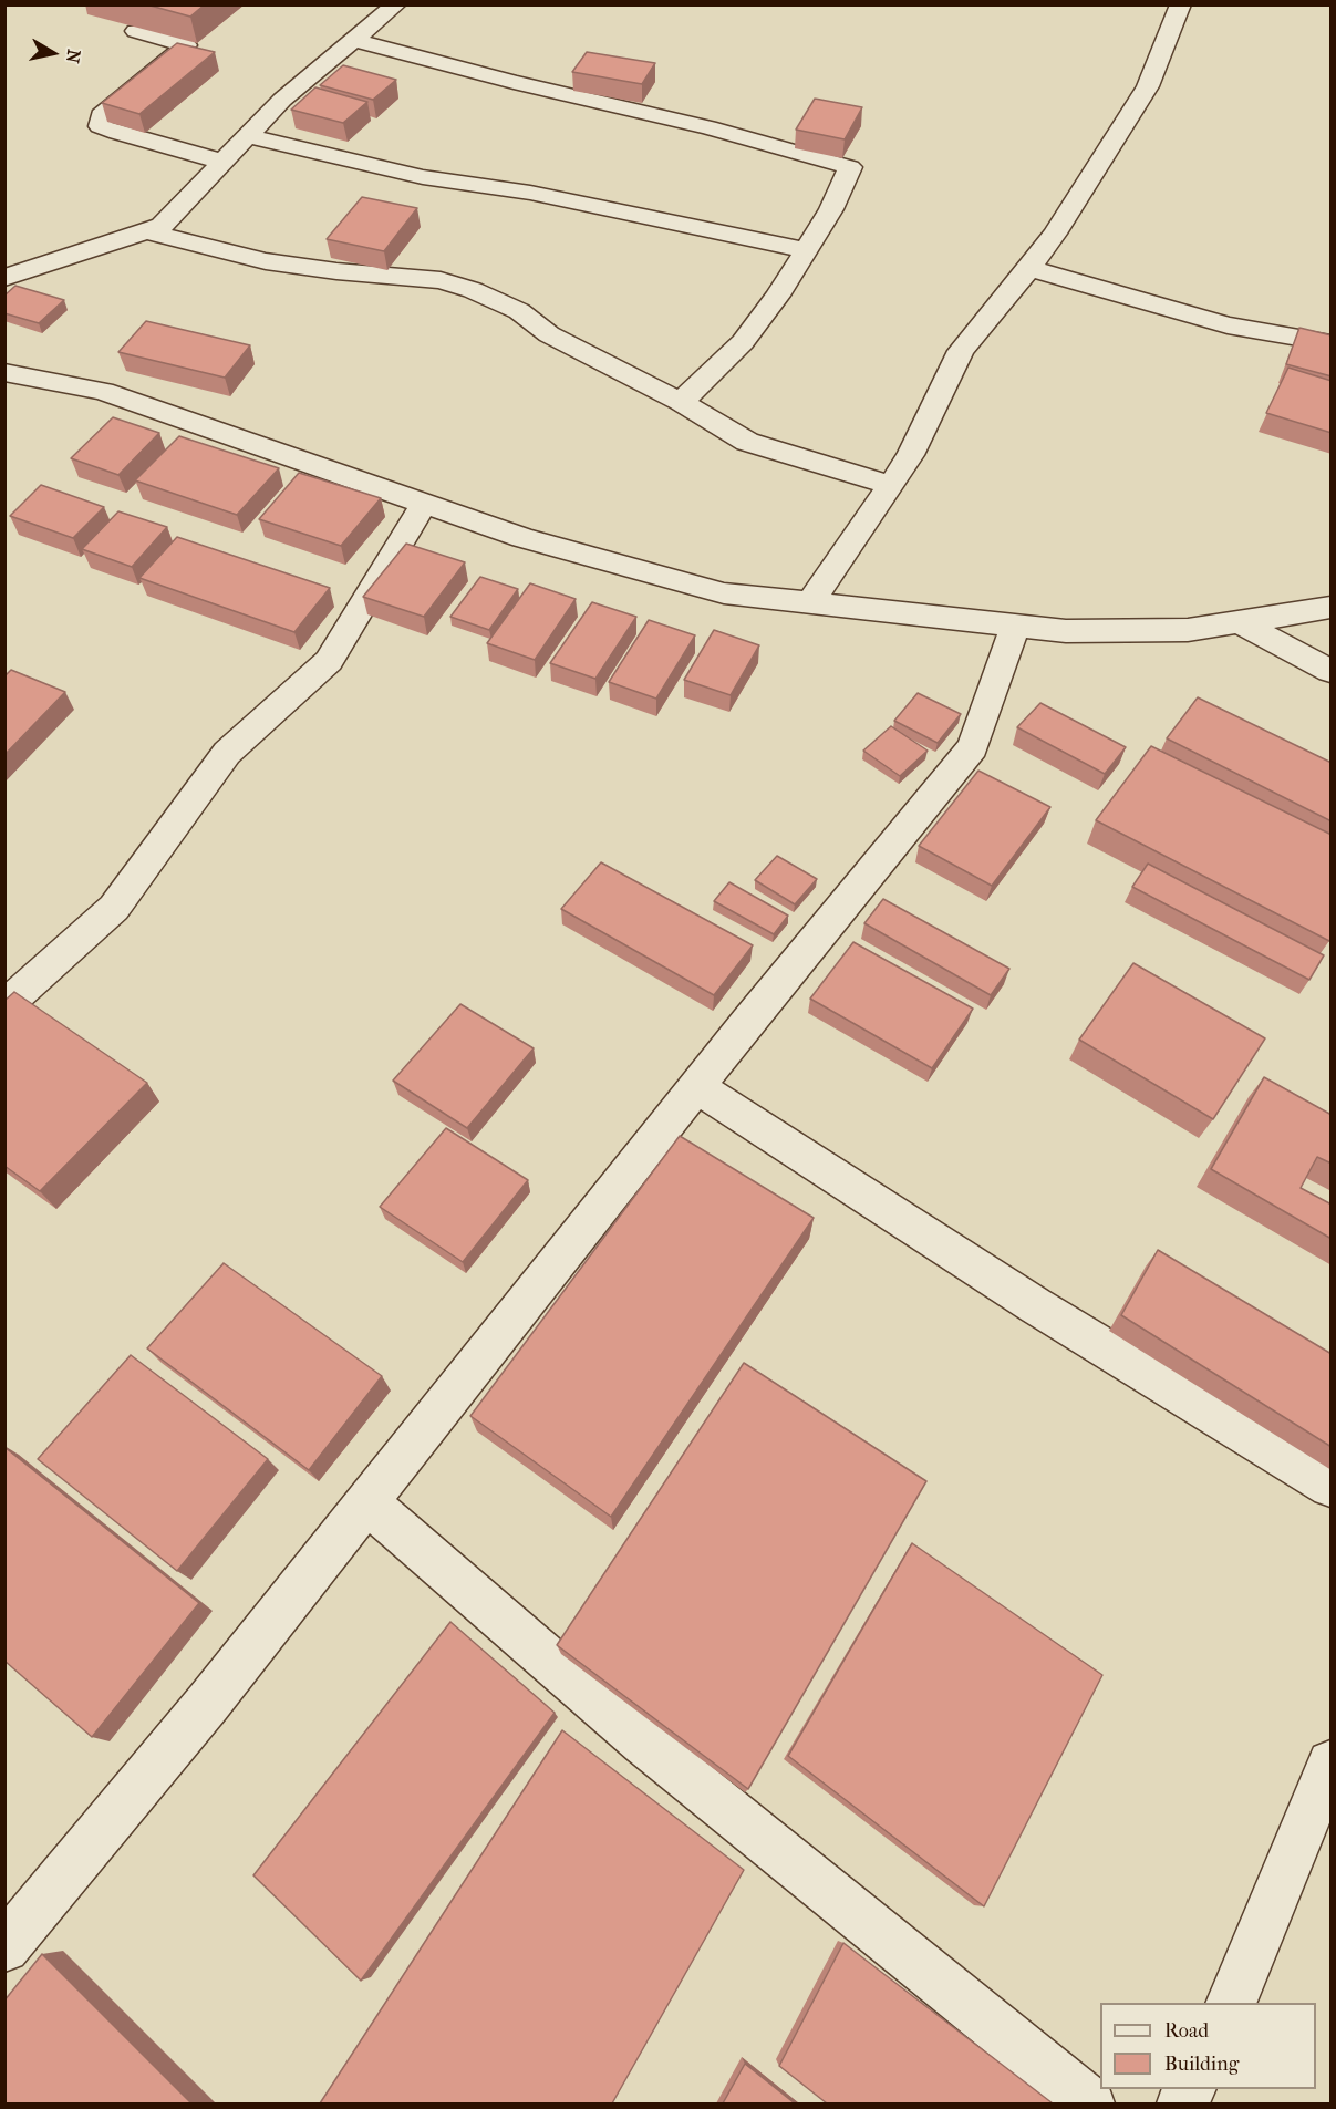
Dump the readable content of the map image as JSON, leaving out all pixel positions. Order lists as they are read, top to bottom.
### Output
{
  "legend": ["Road", "Building"],
  "north": "right"
}
